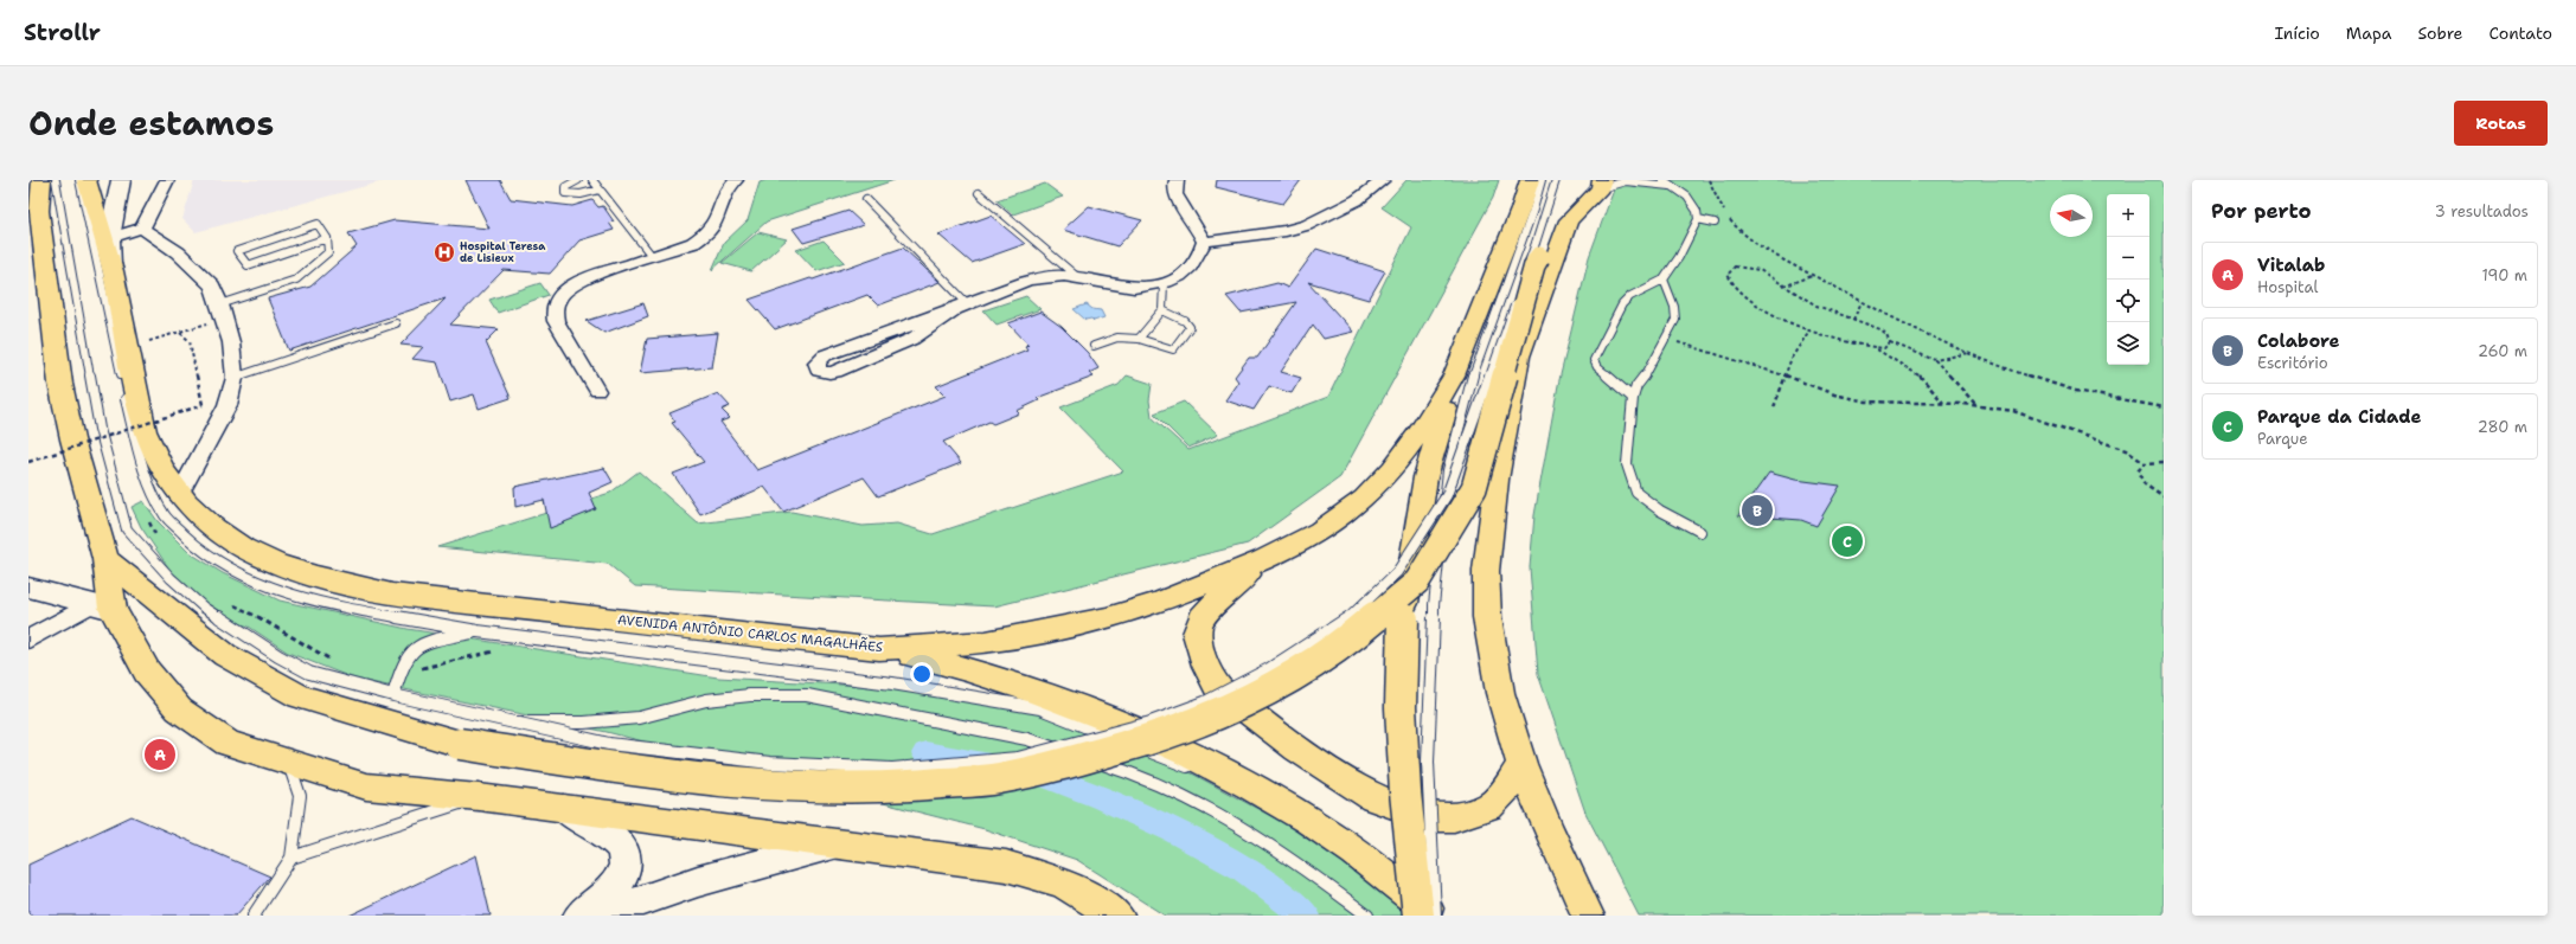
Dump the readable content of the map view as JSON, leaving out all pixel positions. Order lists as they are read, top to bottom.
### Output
{
  "streets": {
    "main road": ["AVENIDA ANTÔNIO CARLOS MAGALHÃES"]
  },
  "places": {
    "hospital": ["Hospital Teresa de Lisieux"]
  },
  "north": "left",
  "page": {
    "header": "Strollr",
    "nav": [
      "Início",
      "Mapa",
      "Sobre",
      "Contato"
    ],
    "title": "Onde estamos",
    "buttons": "Rotas",
    "heading": ["Por perto", "3 resultados"],
    "map_buttons": ["+", "−"],
    "list": [
      {
        "mark": "A",
        "name": "Vitalab",
        "note": "Hospital",
        "value": "190 m"
      },
      {
        "mark": "B",
        "name": "Colabore",
        "note": "Escritório",
        "value": "260 m"
      },
      {
        "mark": "C",
        "name": "Parque da Cidade",
        "note": "Parque",
        "value": "280 m"
      }
    ],
    "pins": ["B", "C", "A"]
  }
}
